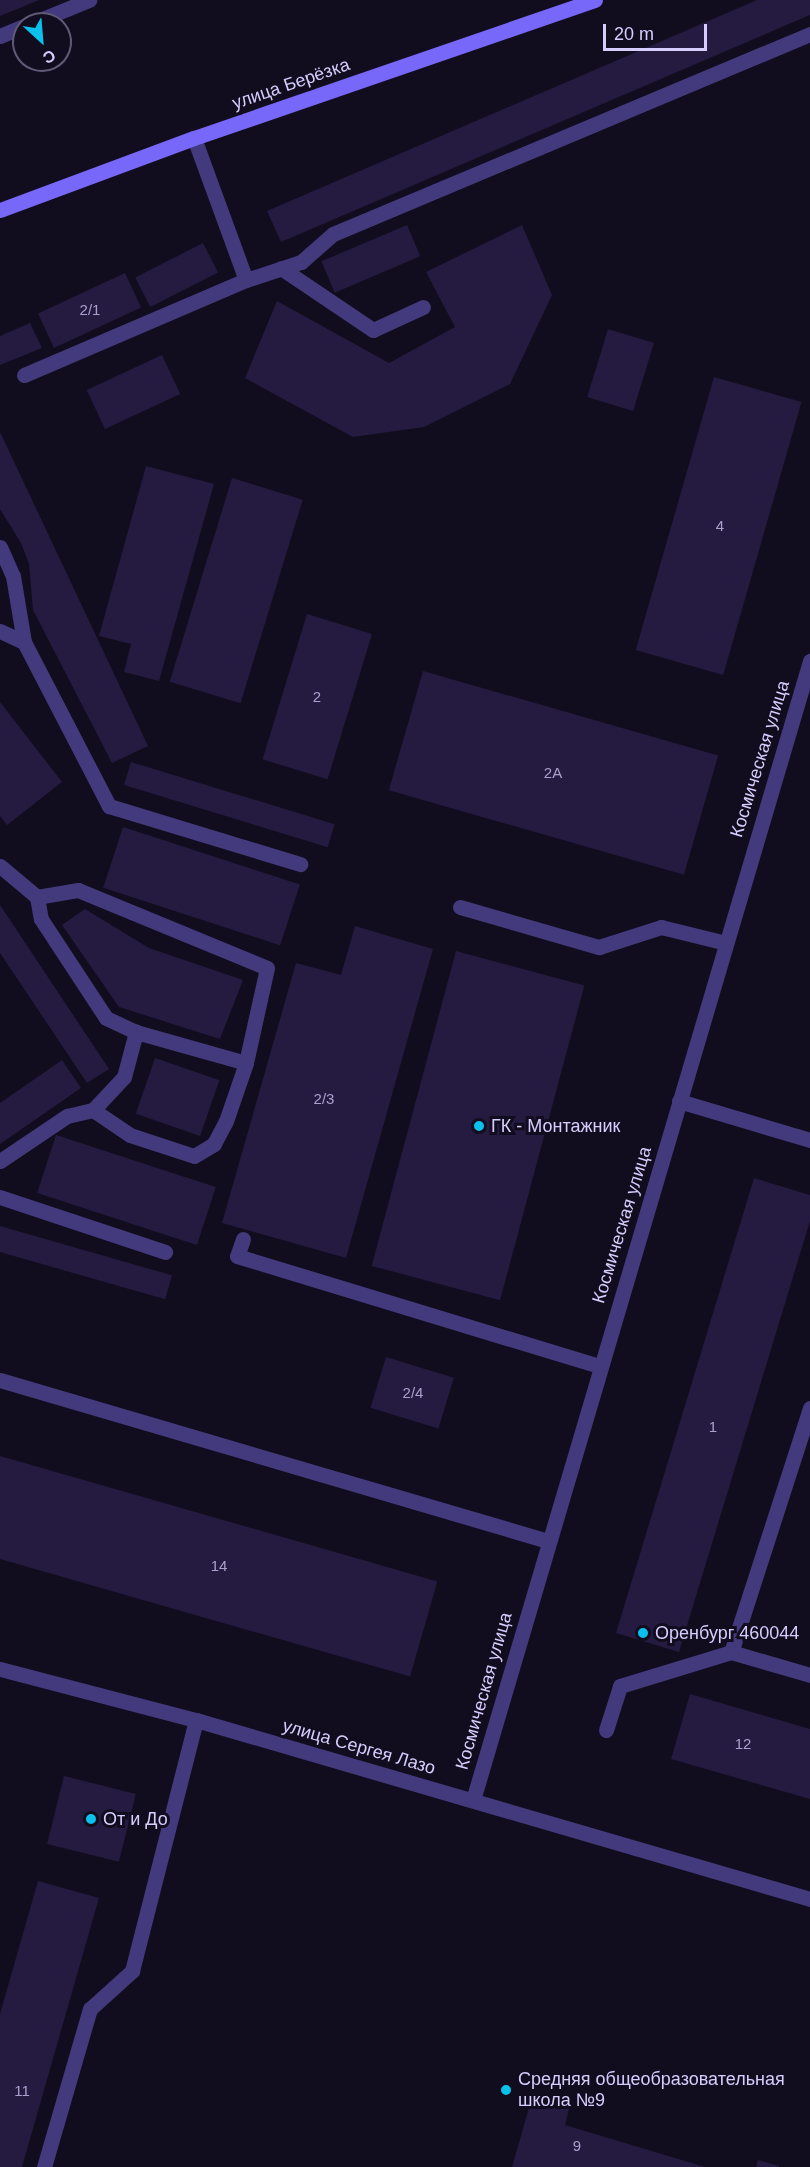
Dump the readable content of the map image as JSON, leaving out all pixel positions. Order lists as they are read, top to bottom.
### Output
{
  "streets": {
    "main road": ["улица Берёзка"],
    "street": ["Космическая улица", "улица Сергея Лазо"]
  },
  "crossings": [
    ["Космическая улица", "улица Сергея Лазо"]
  ],
  "places": [
    "ГК - Монтажник",
    "Оренбург 460044",
    "От и До",
    "Средняя общеобразовательная школа №9"
  ],
  "house_numbers": [
    "2/1",
    "4",
    "2",
    "2А",
    "2/3",
    "2/4",
    "1",
    "14",
    "12",
    "11",
    "9"
  ],
  "scale_bar": "20 m",
  "north": "bottom right"
}
